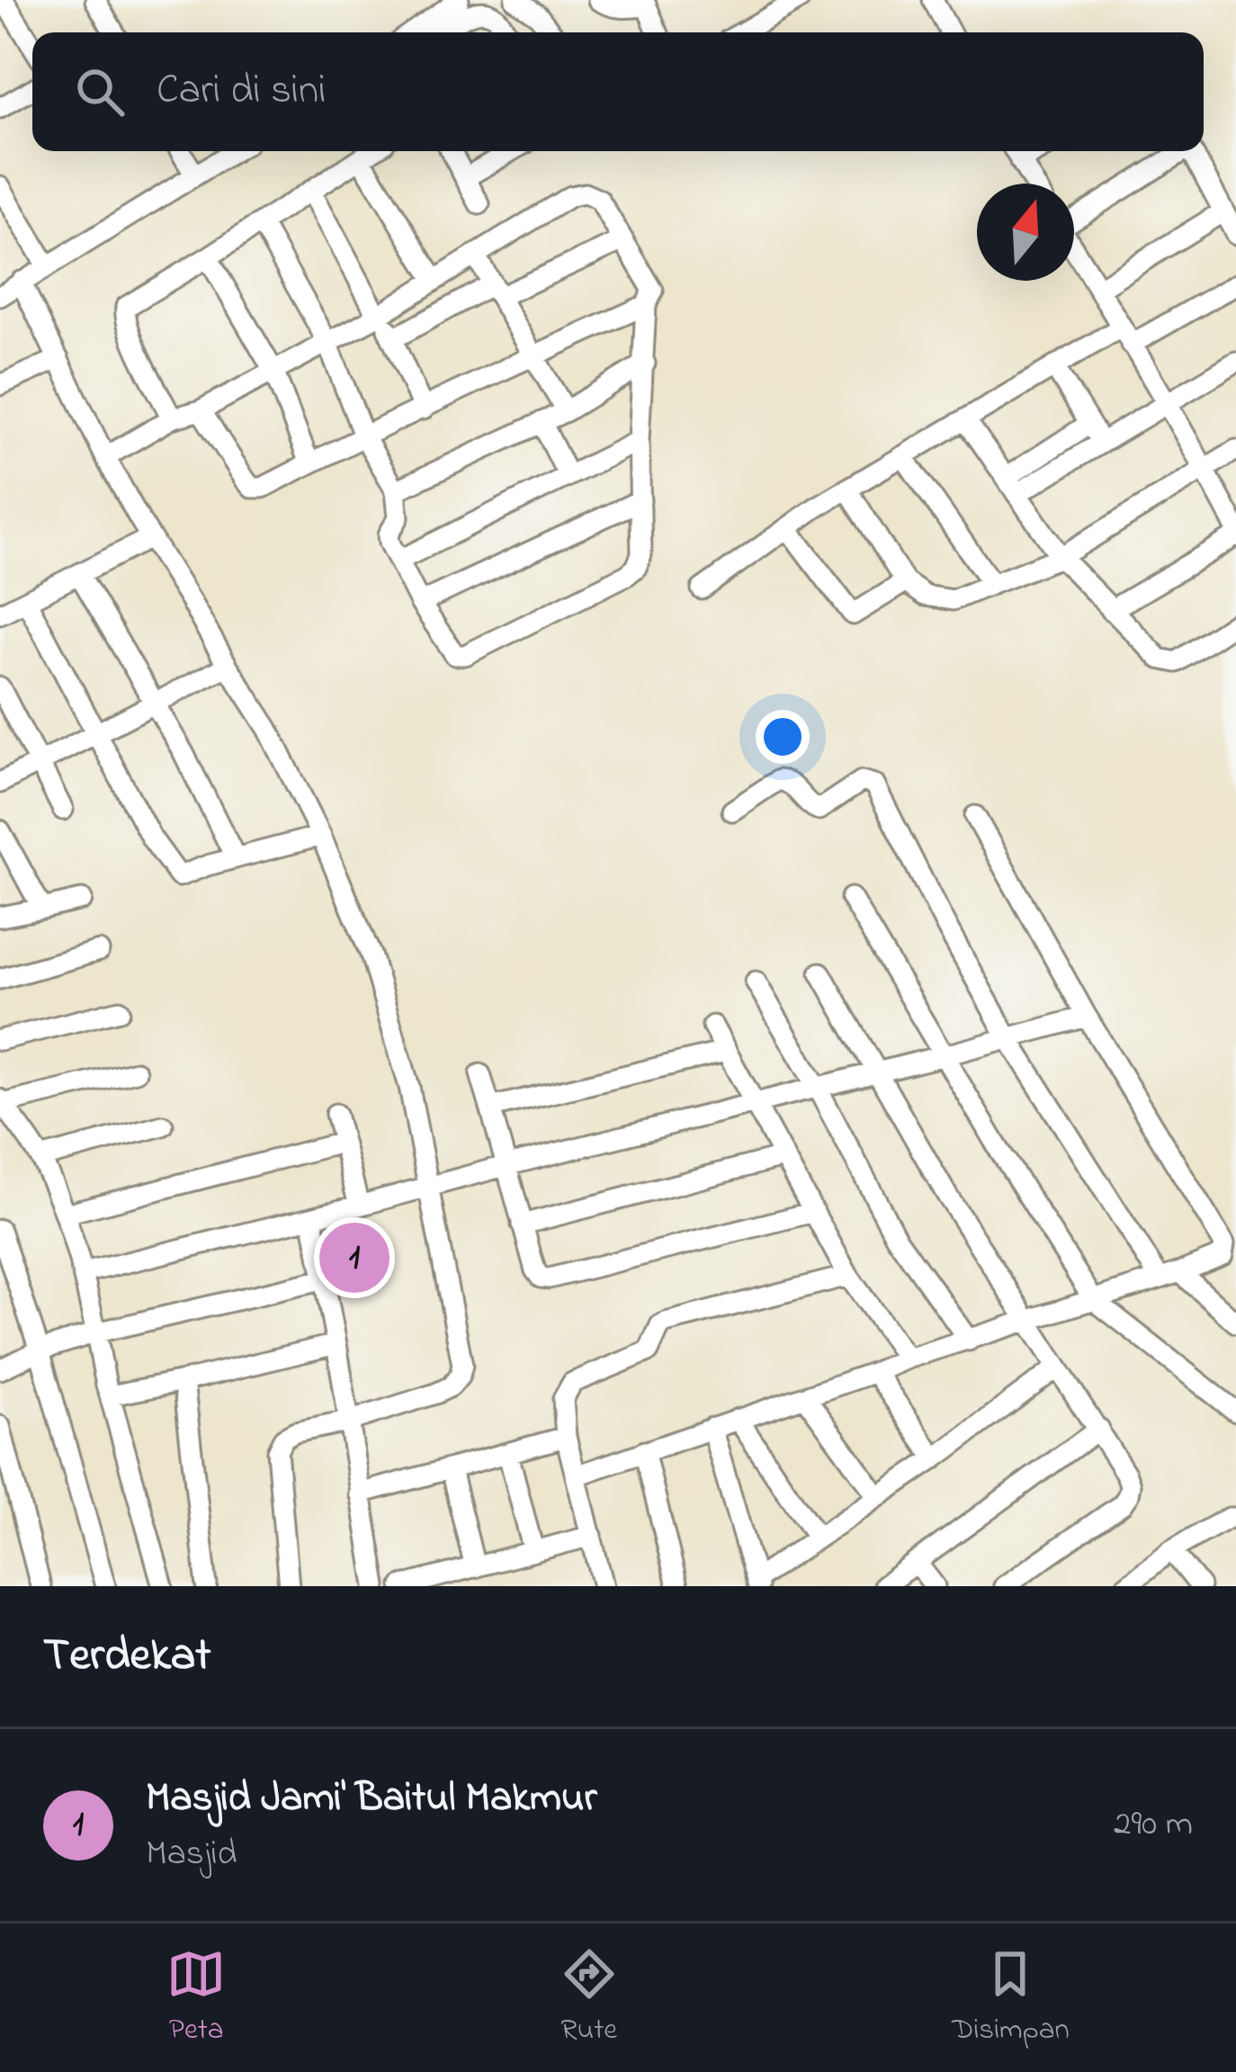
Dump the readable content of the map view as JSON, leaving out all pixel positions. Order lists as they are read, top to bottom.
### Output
{
  "north": "top",
  "page": {
    "search": "Cari di sini",
    "pins": "1",
    "heading": "Terdekat",
    "list": [
      {
        "mark": "1",
        "name": "Masjid Jami' Baitul Makmur",
        "note": "Masjid",
        "value": "290 m"
      }
    ],
    "nav": ["Peta", "Rute", "Disimpan"]
  }
}
